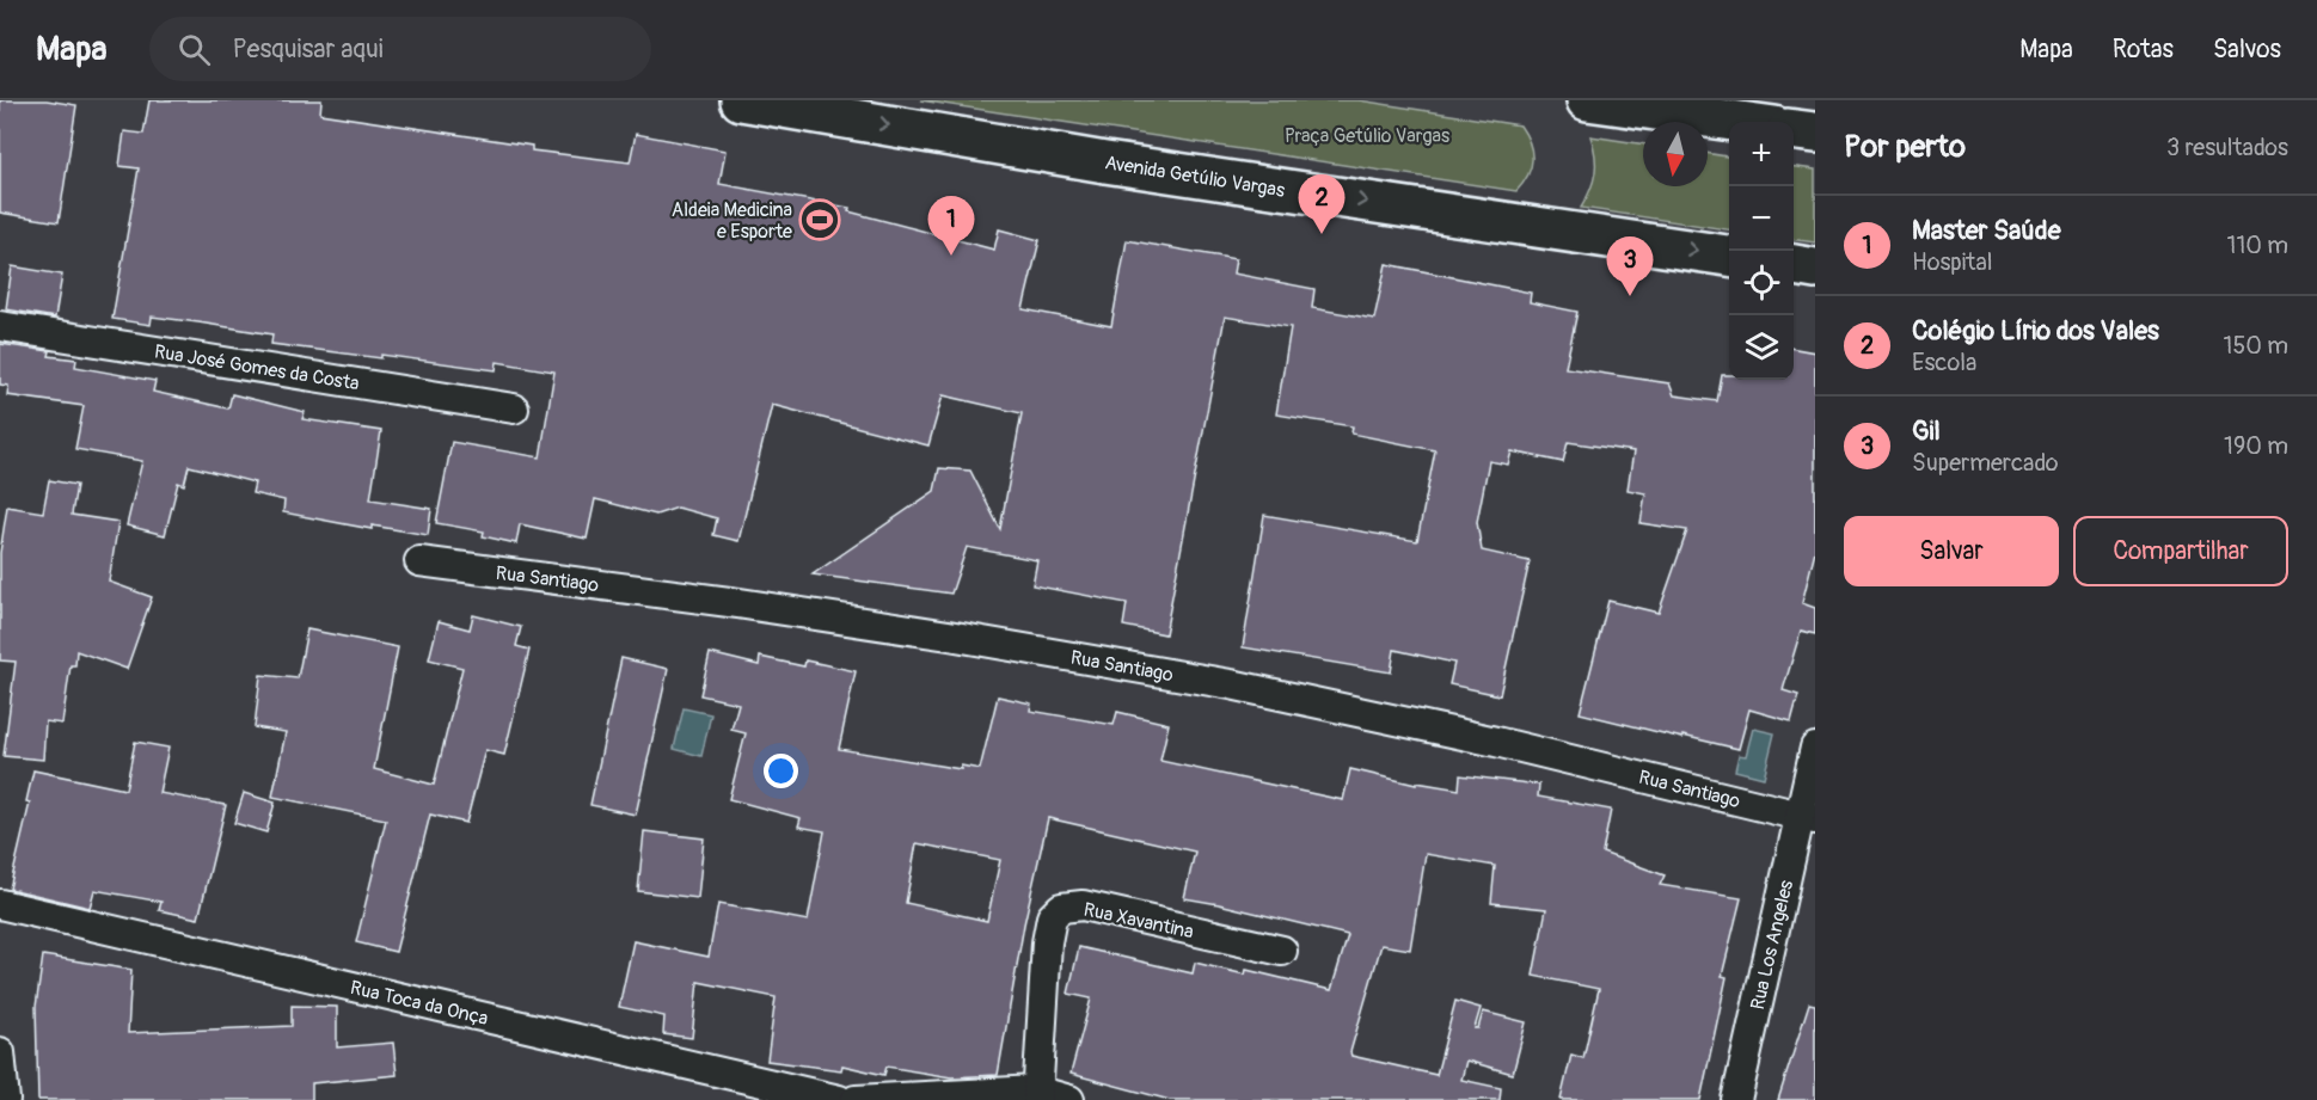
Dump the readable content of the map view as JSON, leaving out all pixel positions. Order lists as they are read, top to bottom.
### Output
{
  "streets": {
    "main road": ["Avenida Getúlio Vargas"],
    "street": [
      "Rua José Gomes da Costa",
      "Rua Santiago",
      "Rua Xavantina",
      "Rua Los Angeles",
      "Rua Toca da Onça"
    ]
  },
  "crossings": [
    ["Rua Santiago", "Rua Los Angeles"]
  ],
  "one_way": ["Avenida Getúlio Vargas"],
  "parks": ["Praça Getúlio Vargas"],
  "places": {
    "sports": ["Aldeia Medicina e Esporte"]
  },
  "north": "bottom",
  "page": {
    "header": "Mapa",
    "search": "Pesquisar aqui",
    "nav": ["Mapa", "Rotas", "Salvos"],
    "heading": ["Por perto", "3 resultados"],
    "map_buttons": ["+", "−"],
    "pins": ["2", "1", "3"],
    "list": [
      {
        "mark": "1",
        "name": "Master Saúde",
        "note": "Hospital",
        "value": "110 m"
      },
      {
        "mark": "2",
        "name": "Colégio Lírio dos Vales",
        "note": "Escola",
        "value": "150 m"
      },
      {
        "mark": "3",
        "name": "Gil",
        "note": "Supermercado",
        "value": "190 m"
      }
    ],
    "buttons": ["Salvar", "Compartilhar"]
  }
}
